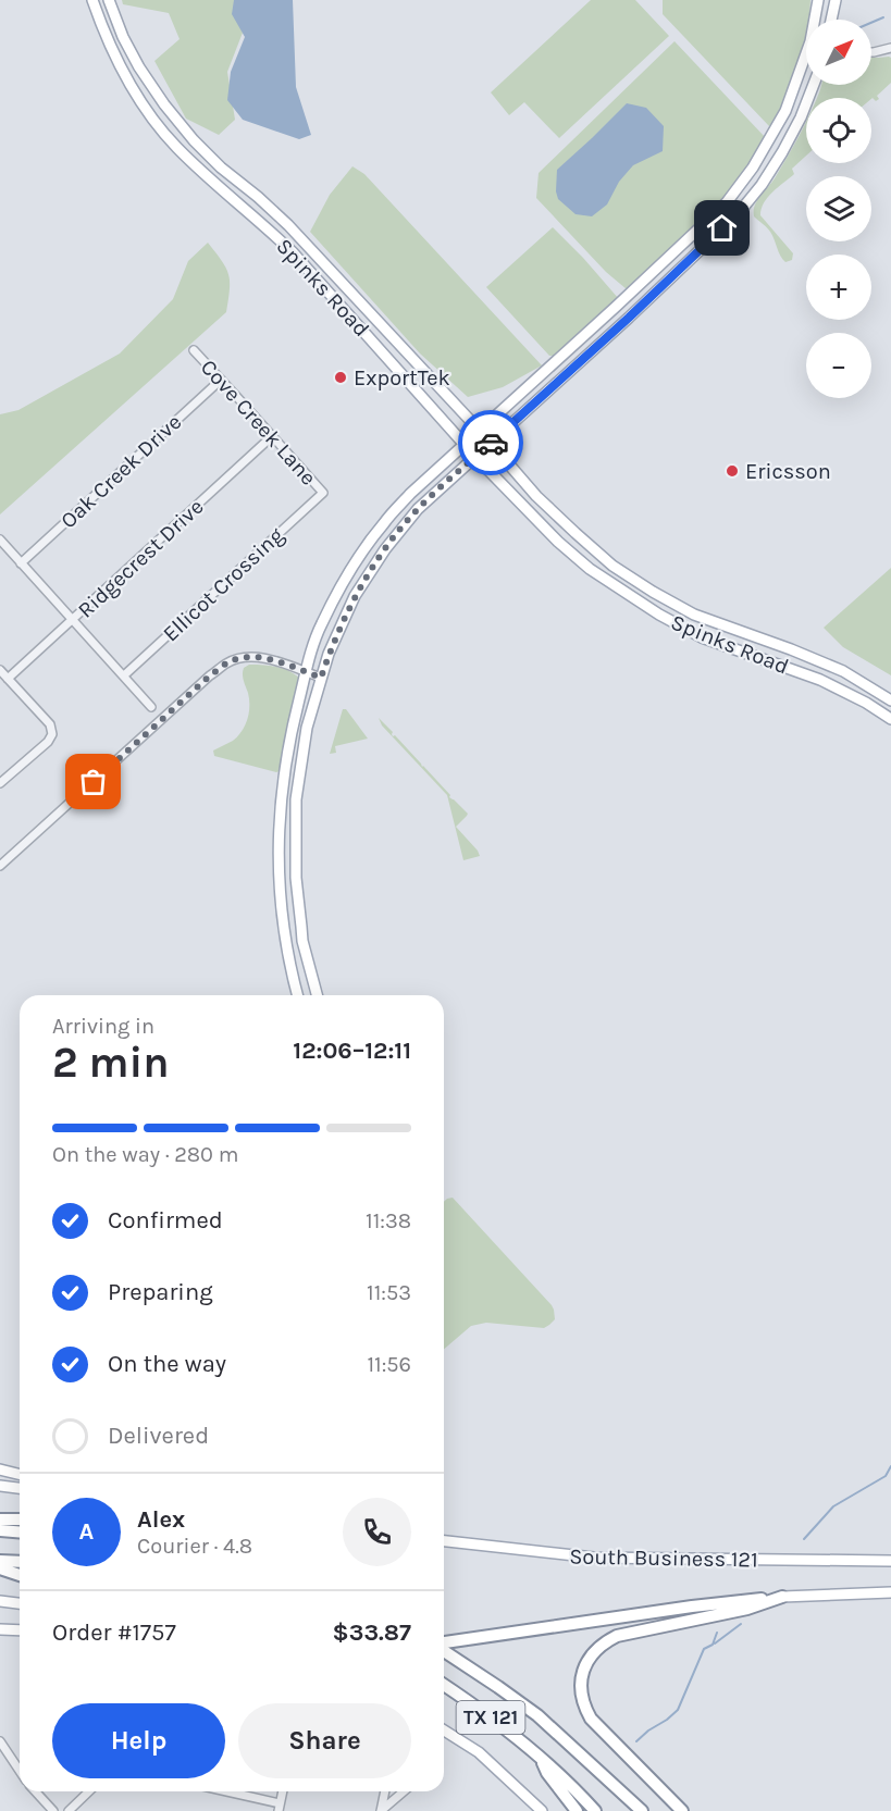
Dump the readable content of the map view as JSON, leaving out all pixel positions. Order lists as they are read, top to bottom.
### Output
{
  "streets": {
    "highway": ["TX 121"],
    "main road": ["Spinks Road", "South Business 121"],
    "street": [
      "Cove Creek Lane",
      "Oak Creek Drive",
      "Ridgecrest Drive",
      "Ellicot Crossing"
    ]
  },
  "crossings": [
    ["Cove Creek Lane", "Oak Creek Drive"],
    ["Cove Creek Lane", "Ridgecrest Drive"],
    ["Cove Creek Lane", "Ellicot Crossing"]
  ],
  "places": ["ExportTek", "Ericsson"],
  "north": "top right",
  "page": {
    "map_buttons": ["+", "−"],
    "heading": ["2 min", "Arriving in", "12:06–12:11"],
    "panel": [
      "Alex",
      "Courier · 4.8",
      "Order #1757",
      "$33.87"
    ],
    "bar": "On the way · 280 m",
    "list": [
      ["Confirmed", "11:38"],
      ["Preparing", "11:53"],
      ["On the way", "11:56"],
      "Delivered"
    ],
    "round": "A",
    "buttons": ["Help", "Share"]
  }
}
